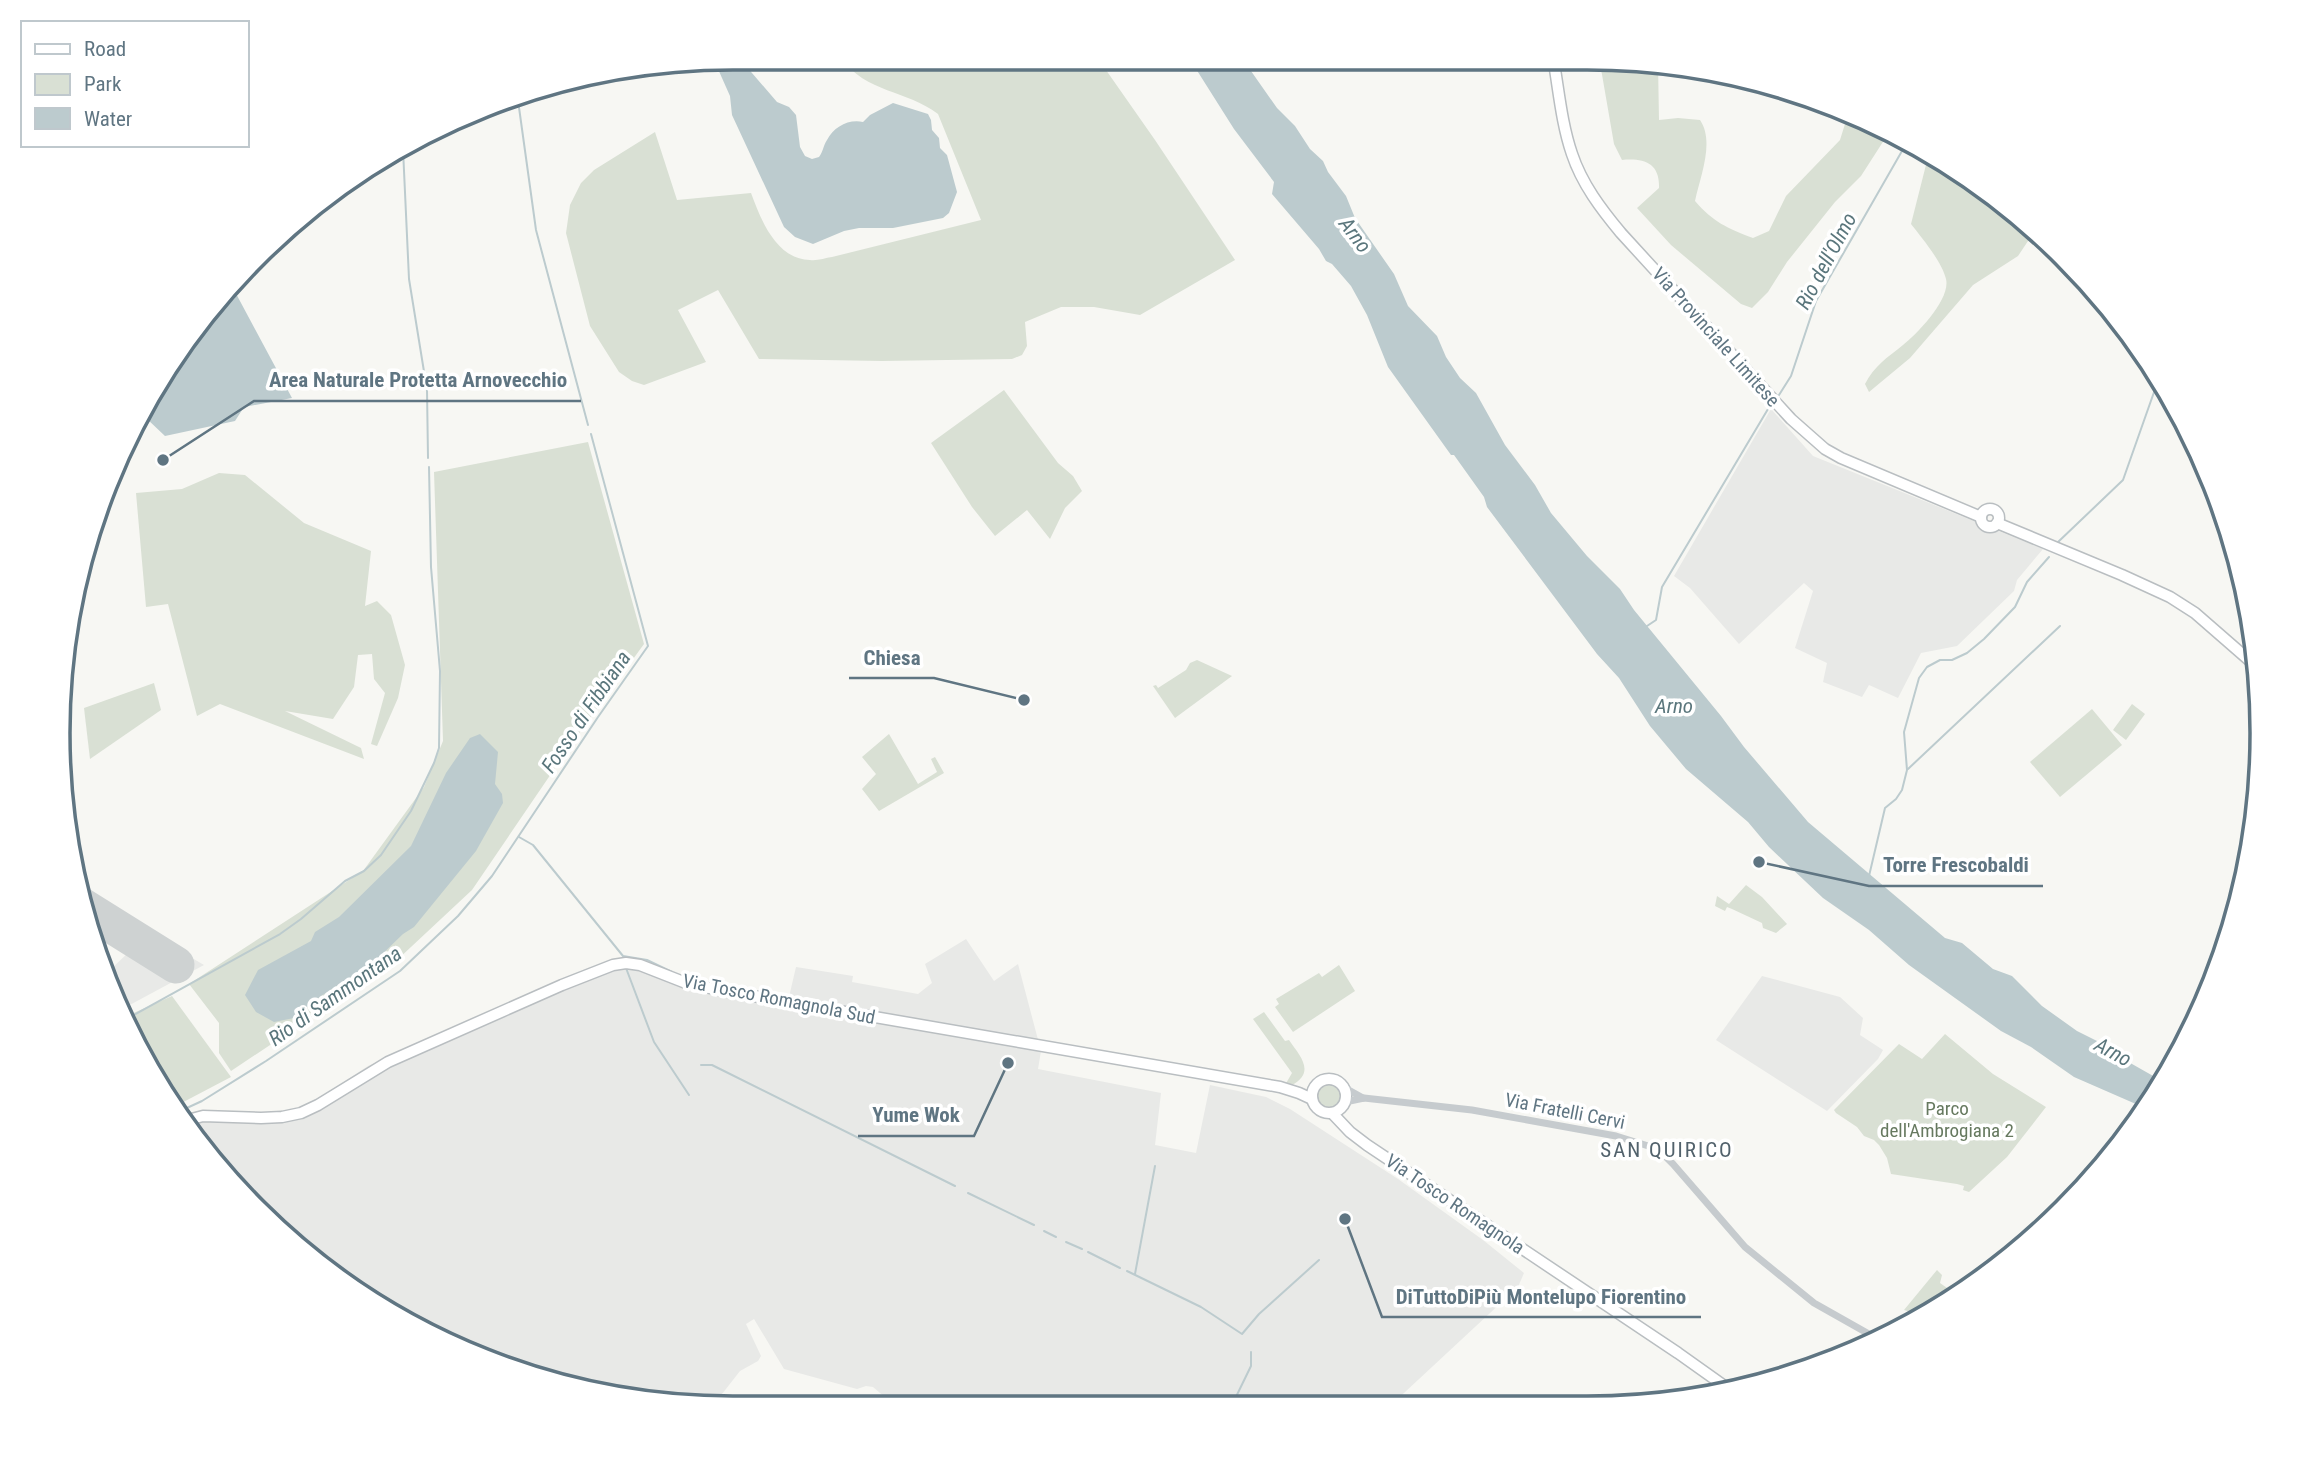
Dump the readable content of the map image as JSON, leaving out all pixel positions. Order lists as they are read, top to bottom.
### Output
{
  "streets": {
    "main road": ["Via Provinciale Limitese", "Via Tosco Romagnola Sud", "Via Tosco Romagnola"],
    "street": ["Via Fratelli Cervi"]
  },
  "crossings": [
    ["Via Tosco Romagnola Sud", "Via Fratelli Cervi"],
    ["Via Tosco Romagnola Sud", "Via Tosco Romagnola"],
    ["Via Fratelli Cervi", "Via Tosco Romagnola"]
  ],
  "districts": ["SAN QUIRICO"],
  "water": [
    "Arno",
    "Rio dell'Olmo",
    "Fosso di Fibbiana",
    "Rio di Sammontana"
  ],
  "parks": ["Parco dell'Ambrogiana 2"],
  "places": [
    "Area Naturale Protetta Arnovecchio",
    "Chiesa",
    "Torre Frescobaldi",
    "Yume Wok",
    "DiTuttoDiPiù Montelupo Fiorentino"
  ],
  "legend": ["Road", "Park", "Water"]
}
